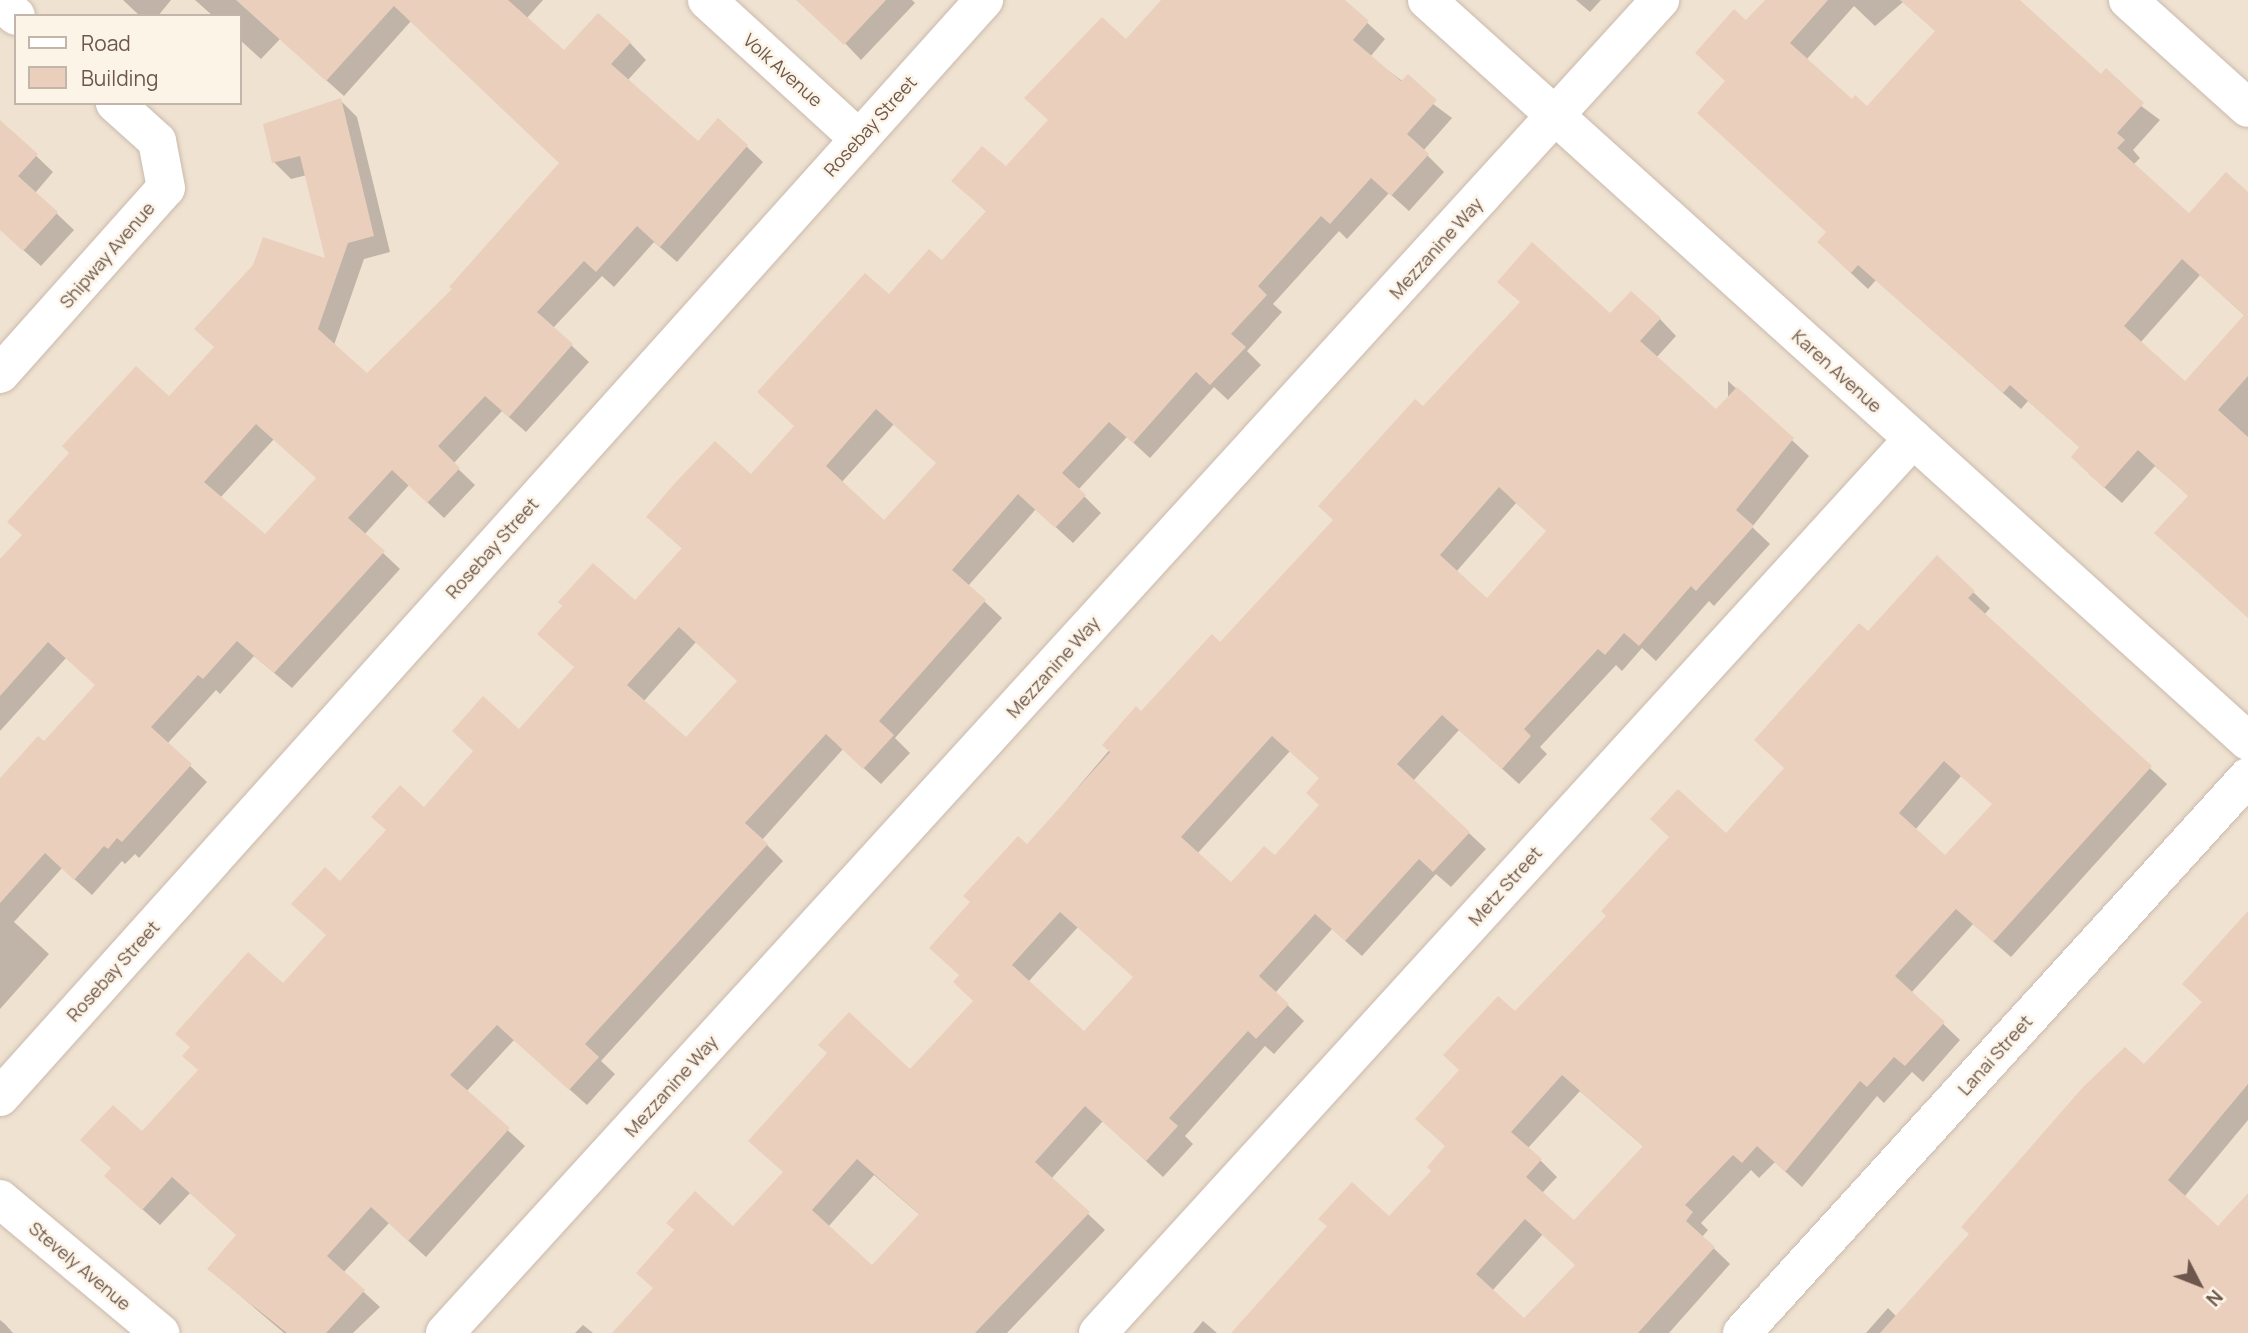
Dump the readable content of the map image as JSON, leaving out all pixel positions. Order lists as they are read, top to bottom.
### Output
{
  "streets": {
    "street": [
      "Volk Avenue",
      "Rosebay Street",
      "Mezzanine Way",
      "Shipway Avenue",
      "Karen Avenue",
      "Metz Street",
      "Lanai Street",
      "Stevely Avenue"
    ]
  },
  "crossings": [
    ["Volk Avenue", "Rosebay Street"],
    ["Mezzanine Way", "Karen Avenue"],
    ["Karen Avenue", "Metz Street"]
  ],
  "legend": ["Road", "Building"],
  "north": "bottom right"
}
